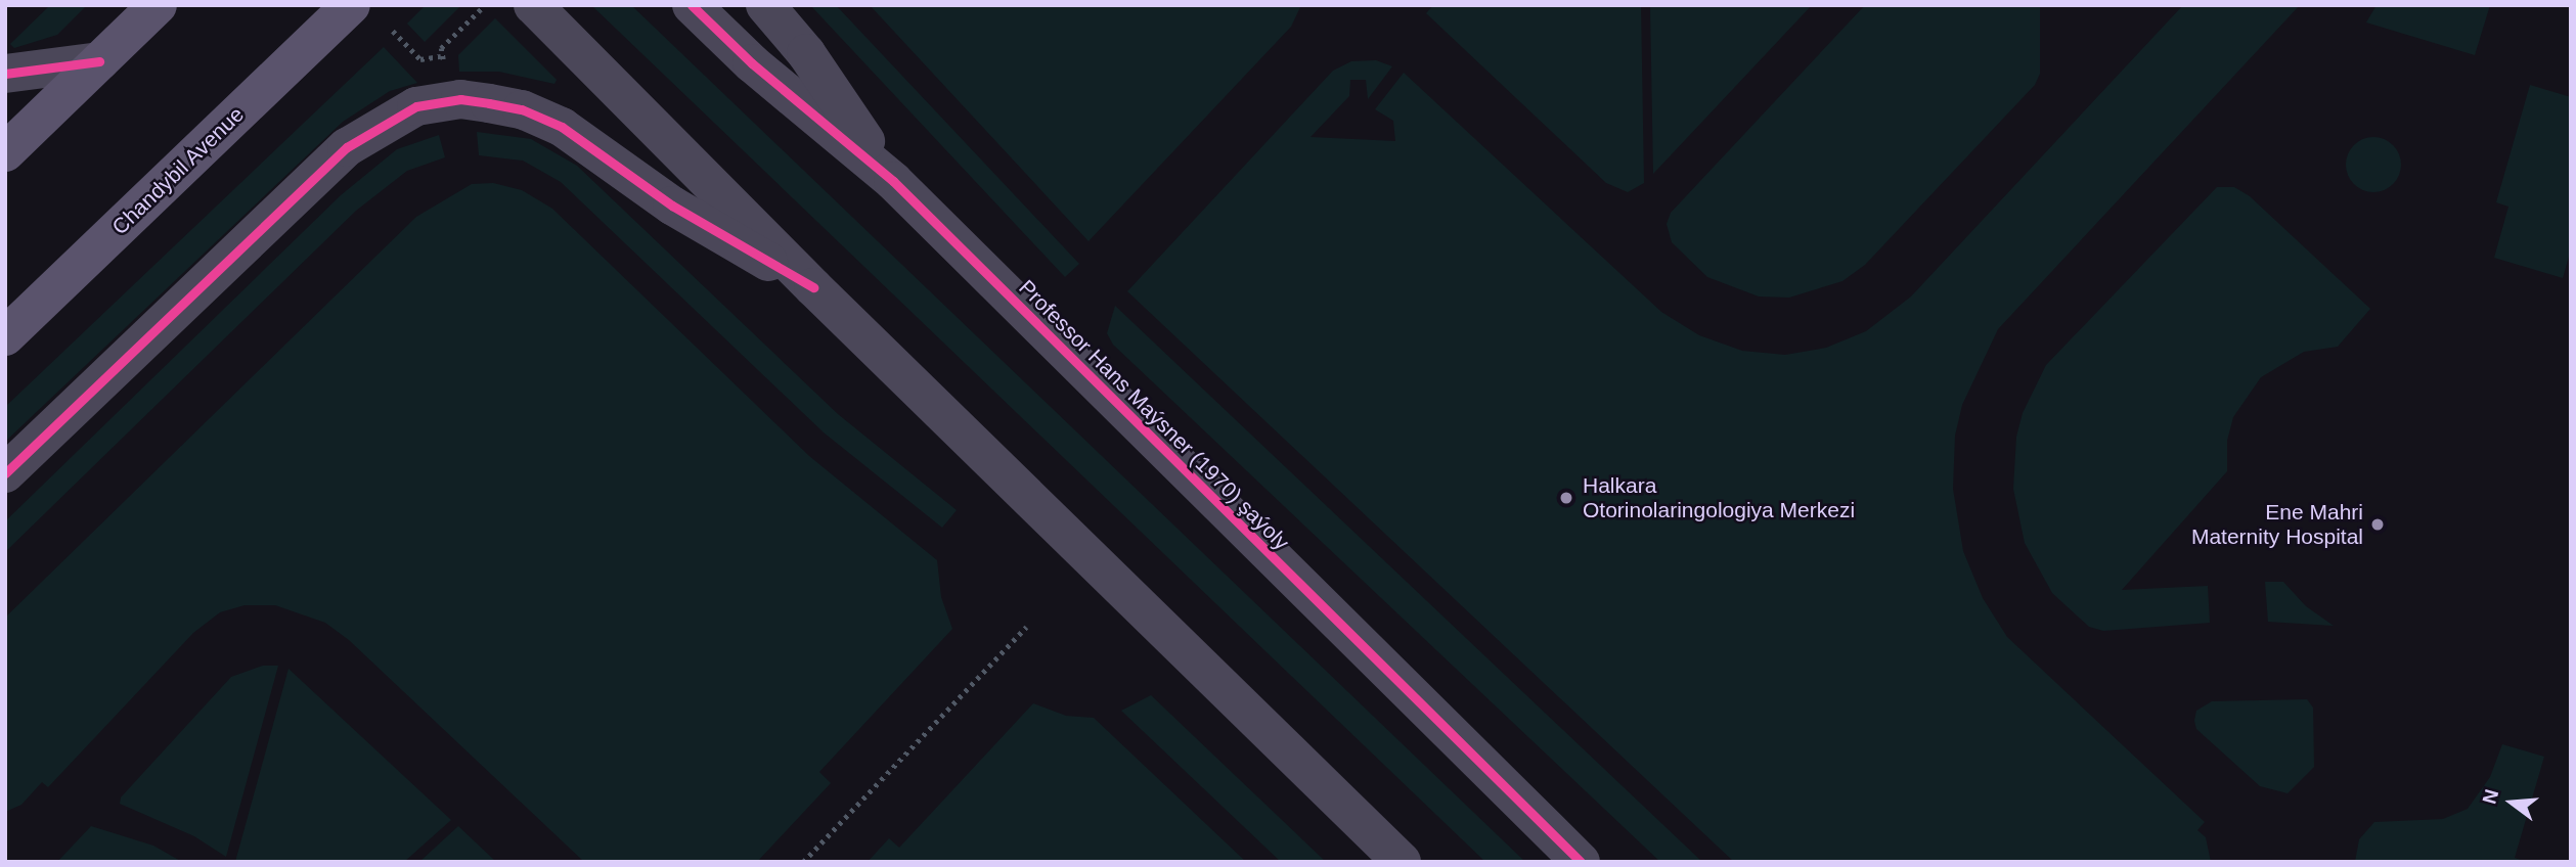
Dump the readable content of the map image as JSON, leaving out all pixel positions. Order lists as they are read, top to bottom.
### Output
{
  "streets": {
    "main road": ["Chandybil Avenue"],
    "street": ["Professor Hans Maýsner (1970) şaýoly"]
  },
  "places": ["Halkara Otorinolaringologiya Merkezi", "Ene Mahri Maternity Hospital"],
  "north": "left"
}
